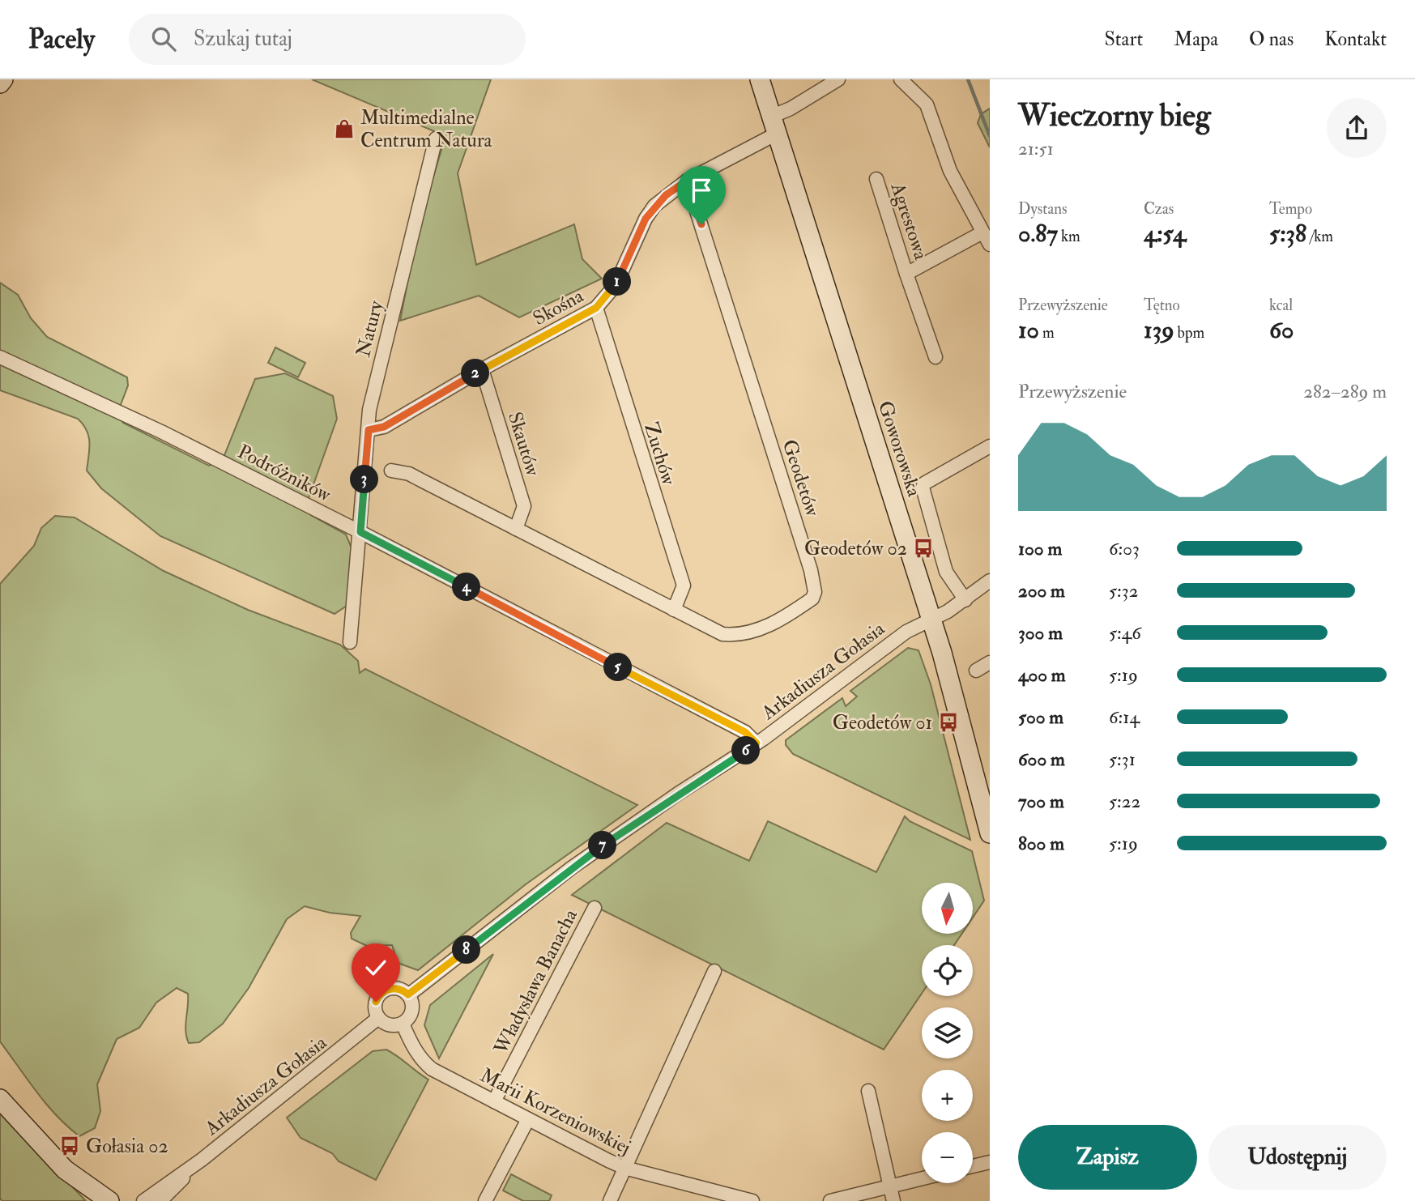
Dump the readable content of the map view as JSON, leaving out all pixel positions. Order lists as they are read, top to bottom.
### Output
{
  "streets": {
    "street": [
      "Agrestowa",
      "Skośna",
      "Natury",
      "Skautów",
      "Goworowska",
      "Zuchów",
      "Podróżników",
      "Geodetów",
      "Arkadiusza Gołasia",
      "Władysława Banacha",
      "Marii Korzeniowskiej"
    ]
  },
  "crossings": [
    ["Skośna", "Natury"],
    ["Skośna", "Skautów"],
    ["Skośna", "Goworowska"],
    ["Skośna", "Zuchów"],
    ["Skośna", "Geodetów"],
    ["Natury", "Podróżników"],
    ["Skautów", "Geodetów"],
    ["Goworowska", "Arkadiusza Gołasia"],
    ["Zuchów", "Geodetów"],
    ["Podróżników", "Arkadiusza Gołasia"],
    ["Arkadiusza Gołasia", "Marii Korzeniowskiej"],
    ["Władysława Banacha", "Marii Korzeniowskiej"]
  ],
  "places": {
    "shop": ["Multimedialne Centrum Natura"],
    "bus stop": ["Geodetów 02", "Geodetów 01", "Gołasia 02"]
  },
  "north": "bottom",
  "page": {
    "header": "Pacely",
    "search": "Szukaj tutaj",
    "nav": [
      "Start",
      "Mapa",
      "O nas",
      "Kontakt"
    ],
    "heading": ["Wieczorny bieg", "21:51"],
    "stats": [
      ["Dystans", "0.87 km"],
      ["Czas", "4:54"],
      ["Tempo", "5:38 /km"],
      ["Przewyższenie", "10 m"],
      ["Tętno", "139 bpm"],
      ["kcal", "60"]
    ],
    "pins": [
      "1",
      "2",
      "3",
      "4",
      "5",
      "6",
      "7",
      "8"
    ],
    "chart": ["Przewyższenie", "282–289 m"],
    "list": [
      {
        "name": "100 m",
        "note": "6:03"
      },
      {
        "name": "200 m",
        "note": "5:32"
      },
      {
        "name": "300 m",
        "note": "5:46"
      },
      {
        "name": "400 m",
        "note": "5:19"
      },
      {
        "name": "500 m",
        "note": "6:14"
      },
      {
        "name": "600 m",
        "note": "5:31"
      },
      {
        "name": "700 m",
        "note": "5:22"
      },
      {
        "name": "800 m",
        "note": "5:19"
      }
    ],
    "map_buttons": ["+", "−"],
    "buttons": ["Zapisz", "Udostępnij"]
  }
}
